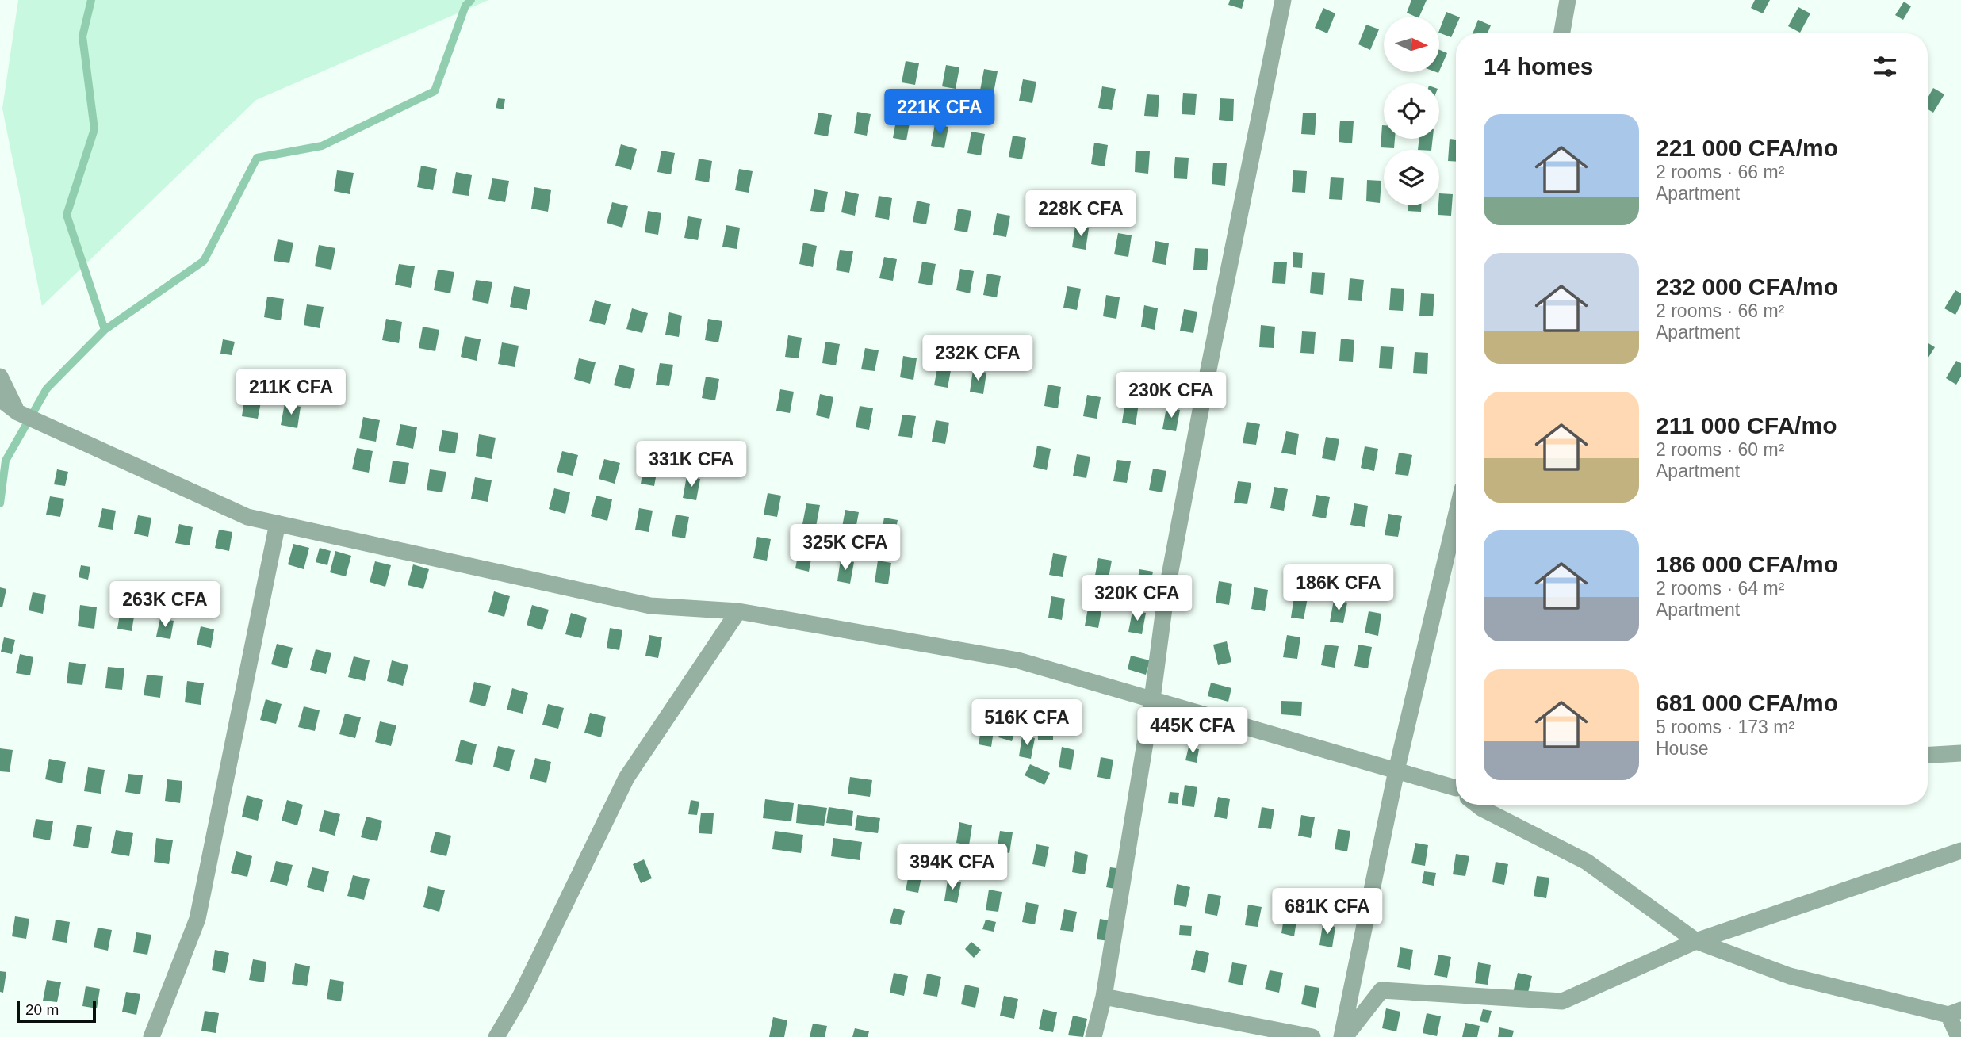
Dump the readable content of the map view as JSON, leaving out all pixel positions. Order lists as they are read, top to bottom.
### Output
{
  "scale_bar": "20 m",
  "north": "right",
  "page": {
    "heading": "14 homes",
    "price": [
      "221K CFA",
      "228K CFA",
      "232K CFA",
      "211K CFA",
      "230K CFA",
      "331K CFA",
      "325K CFA",
      "186K CFA",
      "320K CFA",
      "263K CFA",
      "516K CFA",
      "445K CFA",
      "394K CFA",
      "681K CFA"
    ],
    "list": [
      {
        "name": "221 000 CFA/mo",
        "note": "2 rooms · 66 m² · Apartment"
      },
      {
        "name": "232 000 CFA/mo",
        "note": "2 rooms · 66 m² · Apartment"
      },
      {
        "name": "211 000 CFA/mo",
        "note": "2 rooms · 60 m² · Apartment"
      },
      {
        "name": "186 000 CFA/mo",
        "note": "2 rooms · 64 m² · Apartment"
      },
      {
        "name": "681 000 CFA/mo",
        "note": "5 rooms · 173 m² · House"
      }
    ],
    "scale": "20 m"
  }
}
